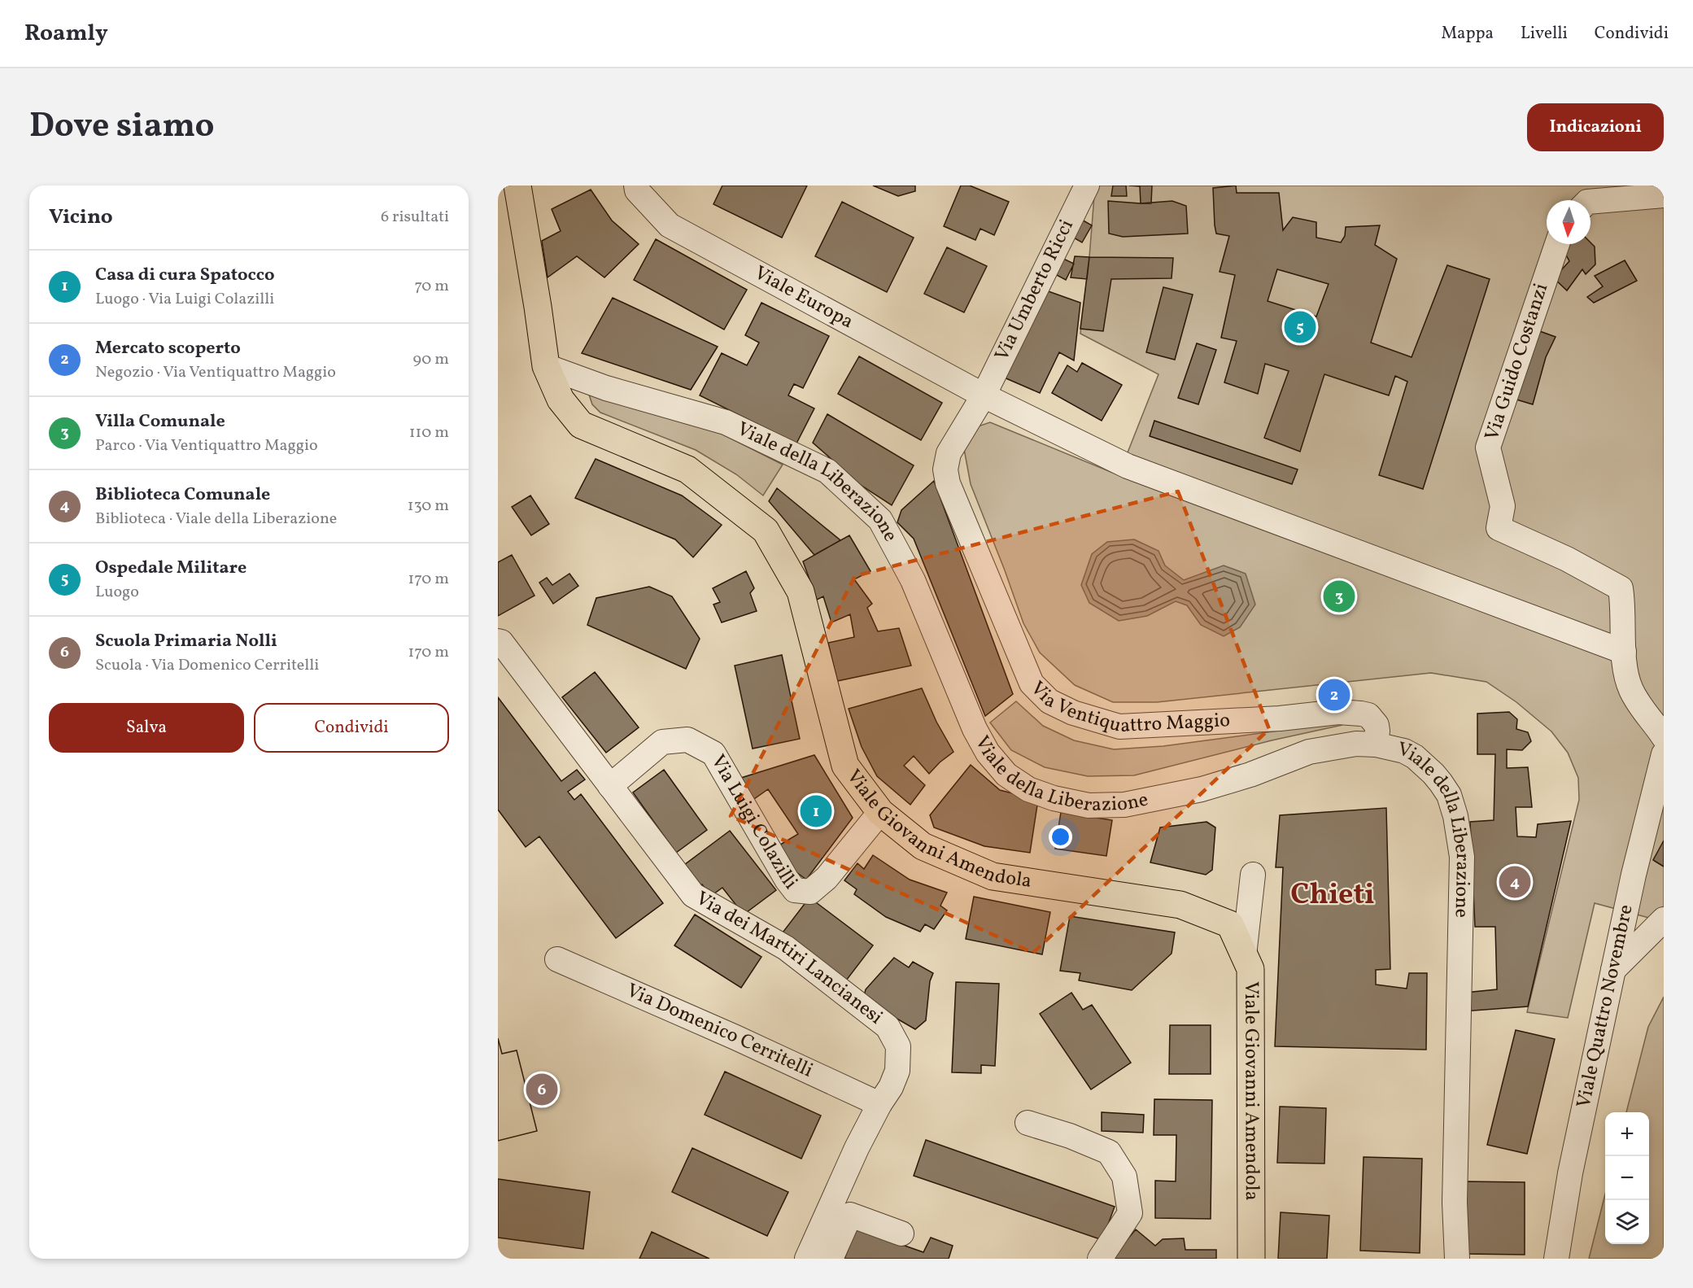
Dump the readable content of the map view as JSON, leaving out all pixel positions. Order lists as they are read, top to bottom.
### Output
{
  "streets": {
    "main road": ["Viale Giovanni Amendola"],
    "street": [
      "Via Umberto Ricci",
      "Viale Europa",
      "Via Guido Costanzi",
      "Viale della Liberazione",
      "Via Ventiquattro Maggio",
      "Via Luigi Colazilli",
      "Via dei Martiri Lancianesi",
      "Viale Quattro Novembre",
      "Via Domenico Cerritelli"
    ]
  },
  "crossings": [
    ["Via Umberto Ricci", "Viale Europa"],
    ["Via Umberto Ricci", "Via Ventiquattro Maggio"],
    ["Viale Europa", "Via Guido Costanzi"],
    ["Viale Europa", "Via Ventiquattro Maggio"],
    ["Viale della Liberazione", "Via Ventiquattro Maggio"],
    ["Viale della Liberazione", "Viale Giovanni Amendola"],
    ["Via Luigi Colazilli", "Viale Giovanni Amendola"],
    ["Via Luigi Colazilli", "Via dei Martiri Lancianesi"],
    ["Via dei Martiri Lancianesi", "Via Domenico Cerritelli"]
  ],
  "districts": ["Chieti"],
  "north": "bottom",
  "page": {
    "header": "Roamly",
    "nav": ["Mappa", "Livelli", "Condividi"],
    "title": "Dove siamo",
    "buttons": [
      "Indicazioni",
      ["Salva", "Condividi"]
    ],
    "heading": ["Vicino", "6 risultati"],
    "list": [
      {
        "mark": "1",
        "name": "Casa di cura Spatocco",
        "note": "Luogo · Via Luigi Colazilli",
        "value": "70 m"
      },
      {
        "mark": "2",
        "name": "Mercato scoperto",
        "note": "Negozio · Via Ventiquattro Maggio",
        "value": "90 m"
      },
      {
        "mark": "3",
        "name": "Villa Comunale",
        "note": "Parco · Via Ventiquattro Maggio",
        "value": "110 m"
      },
      {
        "mark": "4",
        "name": "Biblioteca Comunale",
        "note": "Biblioteca · Viale della Liberazione",
        "value": "130 m"
      },
      {
        "mark": "5",
        "name": "Ospedale Militare",
        "note": "Luogo",
        "value": "170 m"
      },
      {
        "mark": "6",
        "name": "Scuola Primaria Nolli",
        "note": "Scuola · Via Domenico Cerritelli",
        "value": "170 m"
      }
    ],
    "pins": [
      "5",
      "3",
      "2",
      "1",
      "4",
      "6"
    ],
    "map_buttons": ["+", "−"]
  }
}
